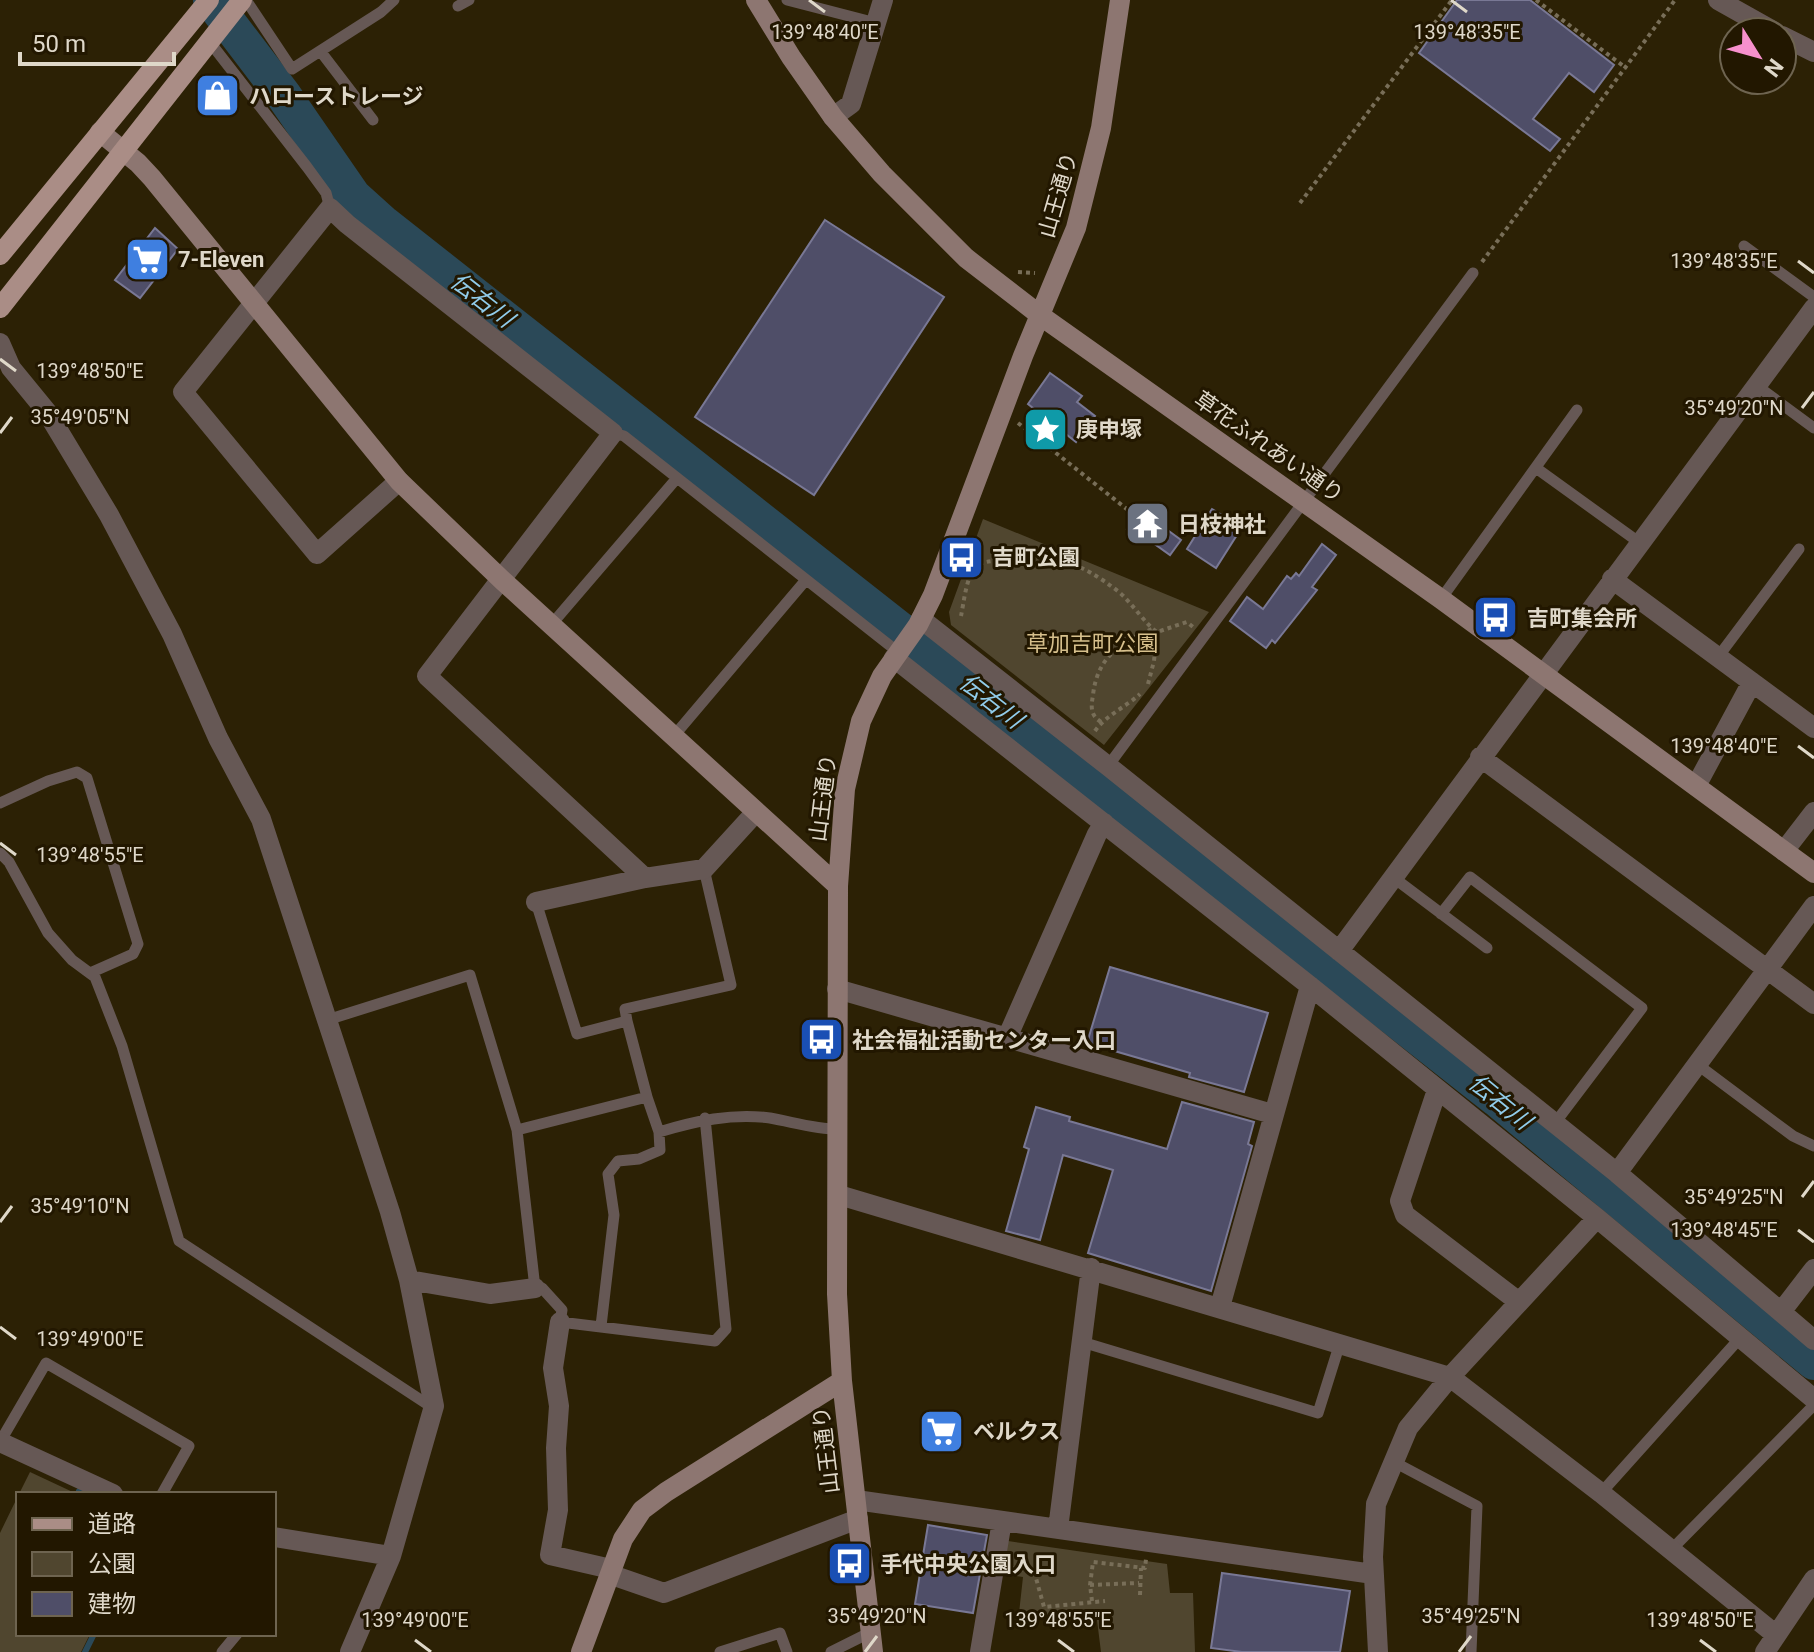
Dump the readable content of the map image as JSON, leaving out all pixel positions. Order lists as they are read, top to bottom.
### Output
{
  "streets": {
    "street": ["山王通り", "草花ふれあい通り"]
  },
  "crossings": [
    ["山王通り", "草花ふれあい通り"]
  ],
  "water": ["伝右川"],
  "parks": ["草加吉町公園"],
  "places": {
    "shop": ["ハローストレージ"],
    "supermarket": ["7-Eleven", "ベルクス"],
    "place": ["庚申塚"],
    "temple": ["日枝神社"],
    "bus stop": [
      "吉町公園",
      "吉町集会所",
      "社会福祉活動センター入口",
      "手代中央公園入口"
    ]
  },
  "legend": ["道路", "公園", "建物"],
  "scale_bar": "50 m",
  "north": "bottom right",
  "coordinates": [
    "139°48'40\"E",
    "139°48'35\"E",
    "139°48'50\"E",
    "35°49'20\"N",
    "35°49'05\"N",
    "139°48'55\"E",
    "35°49'25\"N",
    "35°49'10\"N",
    "139°48'45\"E",
    "139°49'00\"E"
  ]
}
